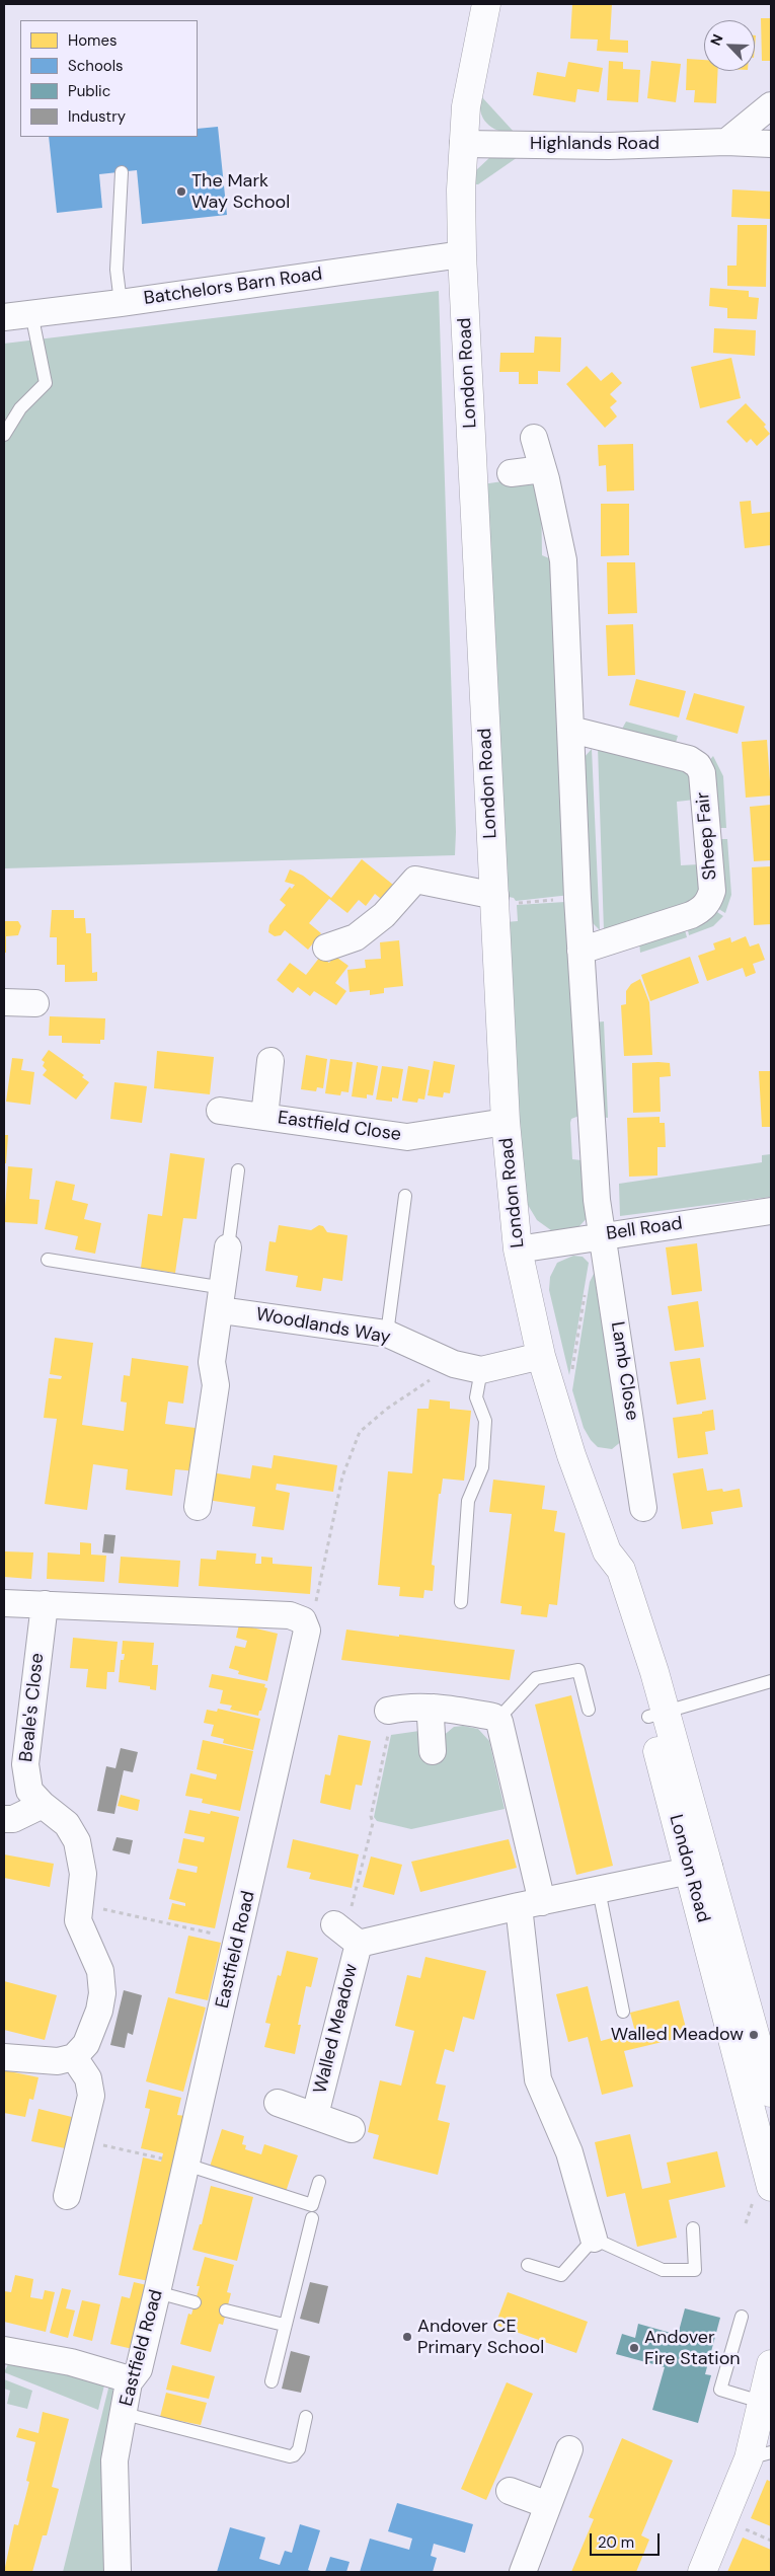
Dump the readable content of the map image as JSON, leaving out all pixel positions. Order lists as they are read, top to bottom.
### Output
{
  "streets": {
    "street": [
      "Highlands Road",
      "Batchelors Barn Road",
      "London Road",
      "Sheep Fair",
      "Eastfield Close",
      "Bell Road",
      "Woodlands Way",
      "Lamb Close",
      "Beale's Close",
      "Eastfield Road",
      "Walled Meadow"
    ]
  },
  "crossings": [
    ["Highlands Road", "London Road"],
    ["Batchelors Barn Road", "London Road"],
    ["London Road", "Eastfield Close"],
    ["London Road", "Bell Road"],
    ["London Road", "Woodlands Way"],
    ["London Road", "Walled Meadow"],
    ["Bell Road", "Lamb Close"]
  ],
  "places": [
    "The Mark Way School",
    "Walled Meadow",
    "Andover CE Primary School",
    "Andover Fire Station"
  ],
  "legend": [
    "Homes",
    "Schools",
    "Public",
    "Industry"
  ],
  "scale_bar": "20 m",
  "north": "top left"
}
